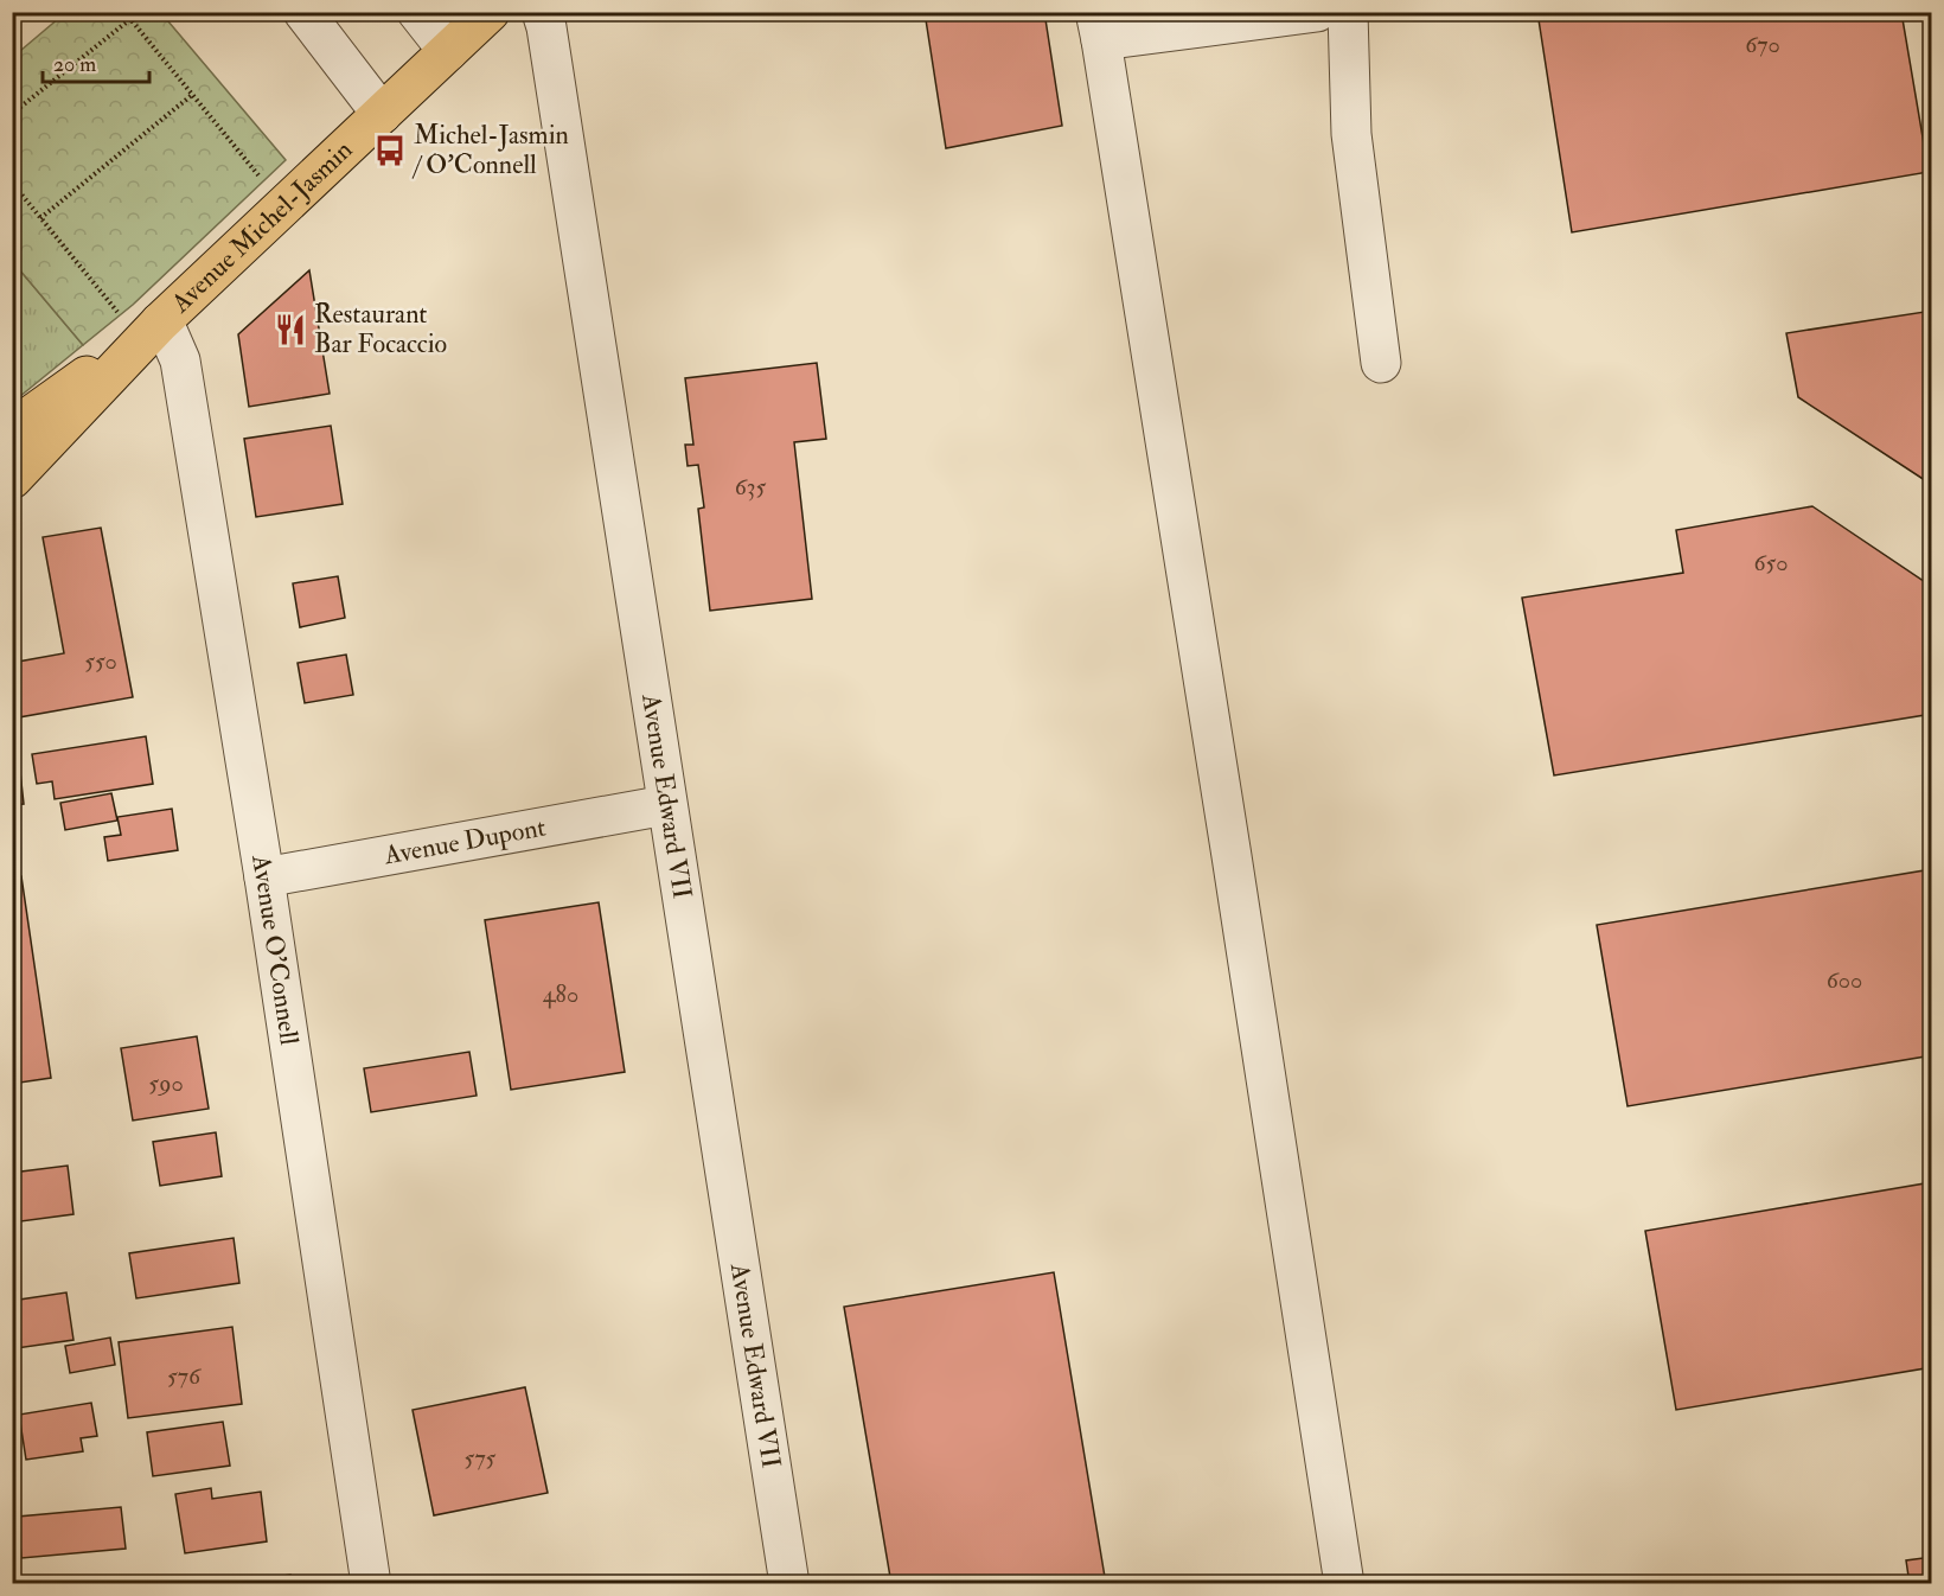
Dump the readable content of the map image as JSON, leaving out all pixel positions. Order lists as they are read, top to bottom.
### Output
{
  "streets": {
    "main road": ["Avenue Michel-Jasmin"],
    "street": ["Avenue Edward VII", "Avenue Dupont", "Avenue O'Connell"]
  },
  "crossings": [
    ["Avenue Michel-Jasmin", "Avenue O'Connell"],
    ["Avenue Edward VII", "Avenue Dupont"],
    ["Avenue Dupont", "Avenue O'Connell"]
  ],
  "places": {
    "bus stop": ["Michel-Jasmin / O'Connell"],
    "restaurant": ["Restaurant Bar Focaccio"]
  },
  "house_numbers": [
    "670",
    "635",
    "650",
    "550",
    "600",
    "480",
    "590",
    "576",
    "575"
  ],
  "scale_bar": "20 m"
}
